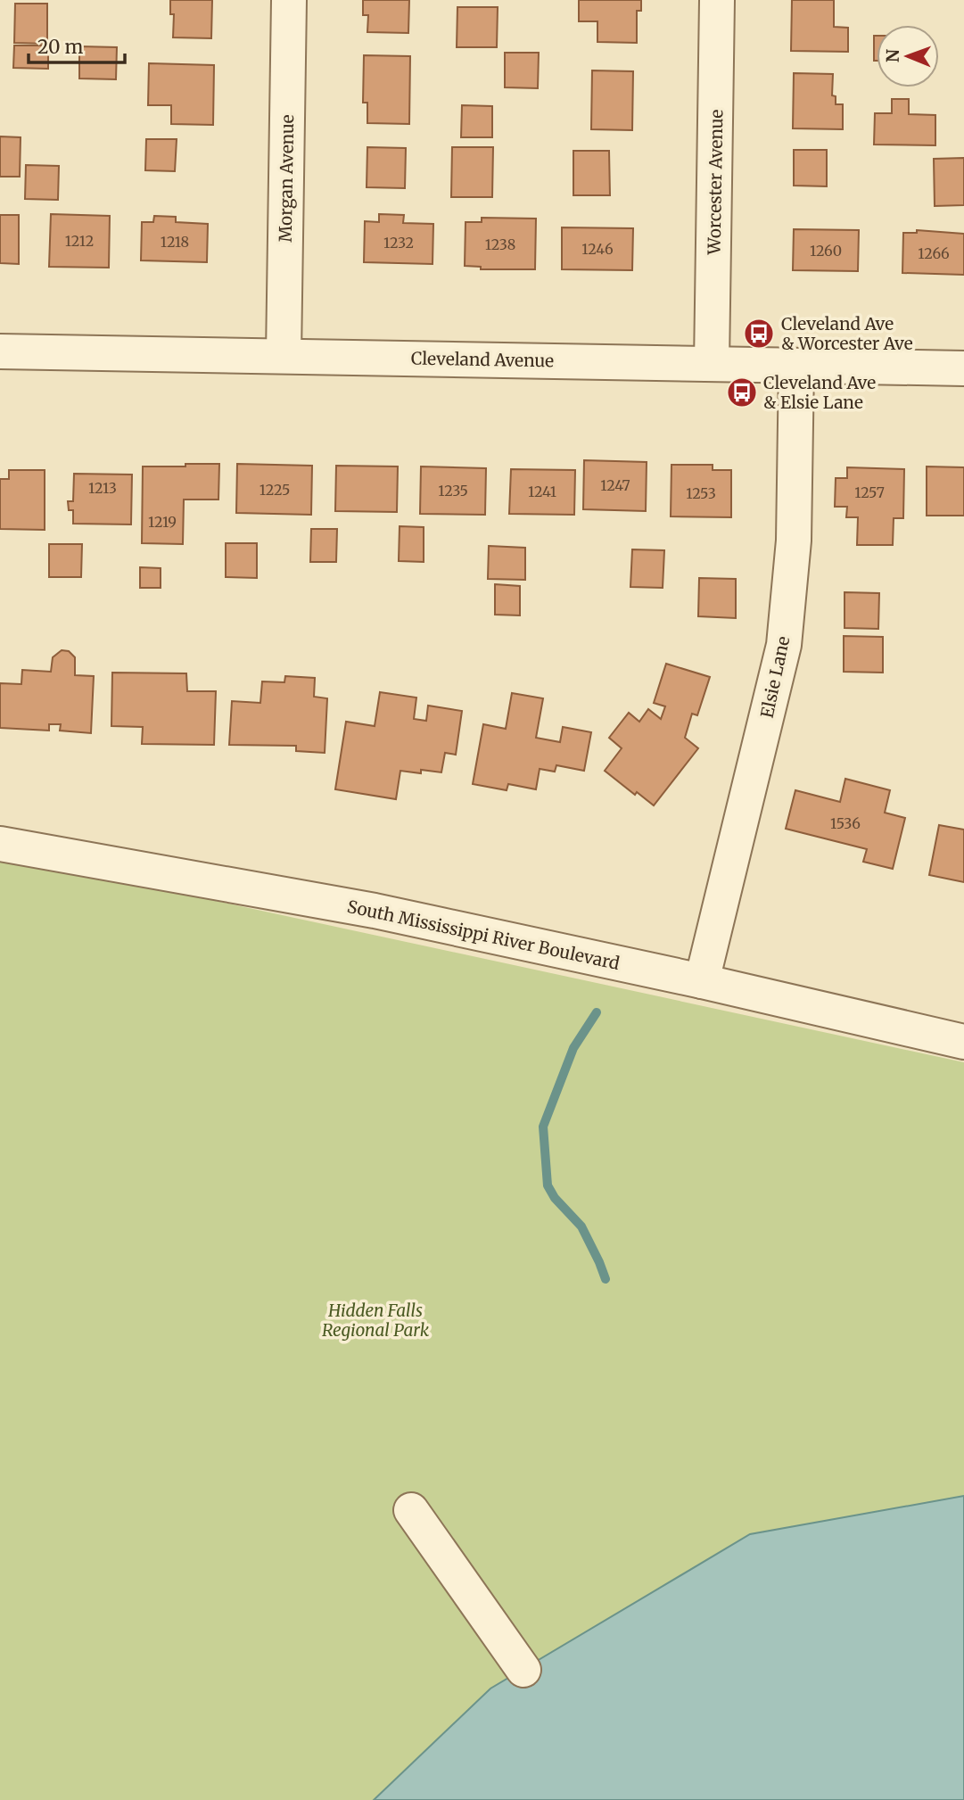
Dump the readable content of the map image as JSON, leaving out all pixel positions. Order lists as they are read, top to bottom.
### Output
{
  "streets": {
    "street": [
      "Morgan Avenue",
      "Worcester Avenue",
      "Cleveland Avenue",
      "Elsie Lane",
      "South Mississippi River Boulevard"
    ]
  },
  "crossings": [
    ["Morgan Avenue", "Cleveland Avenue"],
    ["Worcester Avenue", "Cleveland Avenue"],
    ["Cleveland Avenue", "Elsie Lane"],
    ["Elsie Lane", "South Mississippi River Boulevard"]
  ],
  "parks": ["Hidden Falls Regional Park"],
  "places": {
    "bus stop": ["Cleveland Ave & Worcester Ave", "Cleveland Ave & Elsie Lane"]
  },
  "house_numbers": [
    "1212",
    "1218",
    "1232",
    "1238",
    "1246",
    "1260",
    "1266",
    "1247",
    "1213",
    "1225",
    "1235",
    "1241",
    "1257",
    "1253",
    "1219",
    "1536"
  ],
  "scale_bar": "20 m",
  "north": "left"
}
